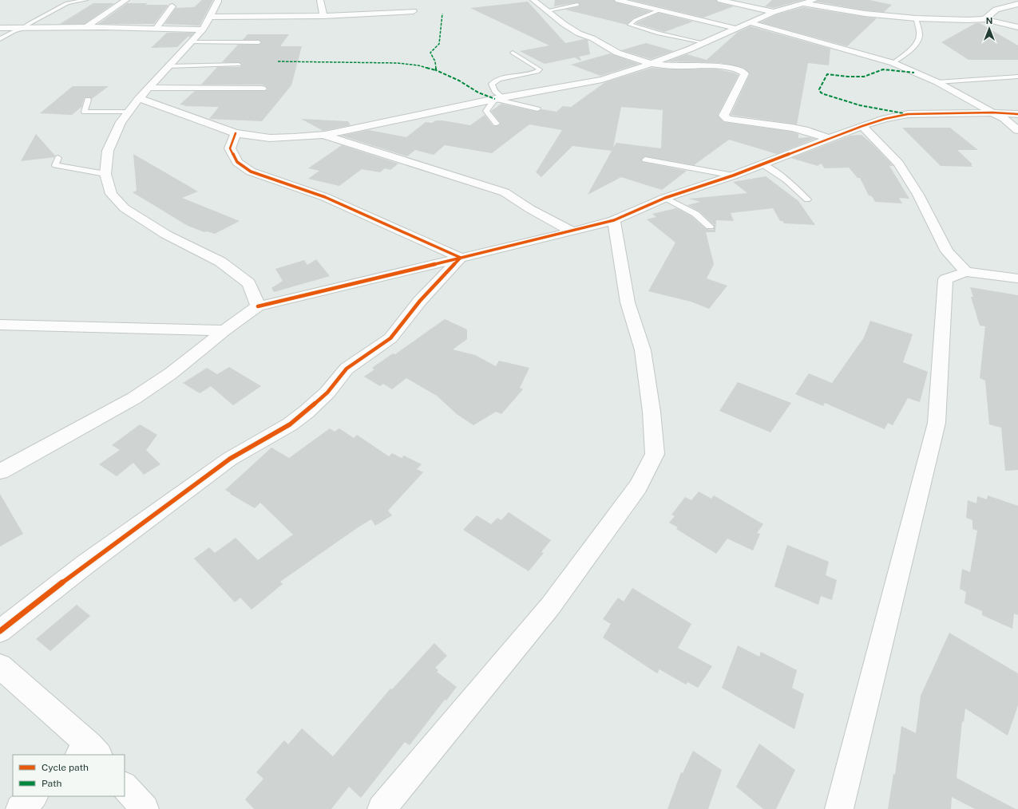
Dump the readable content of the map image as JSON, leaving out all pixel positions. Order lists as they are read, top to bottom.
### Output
{
  "legend": ["Cycle path", "Path"],
  "north": "top"
}
